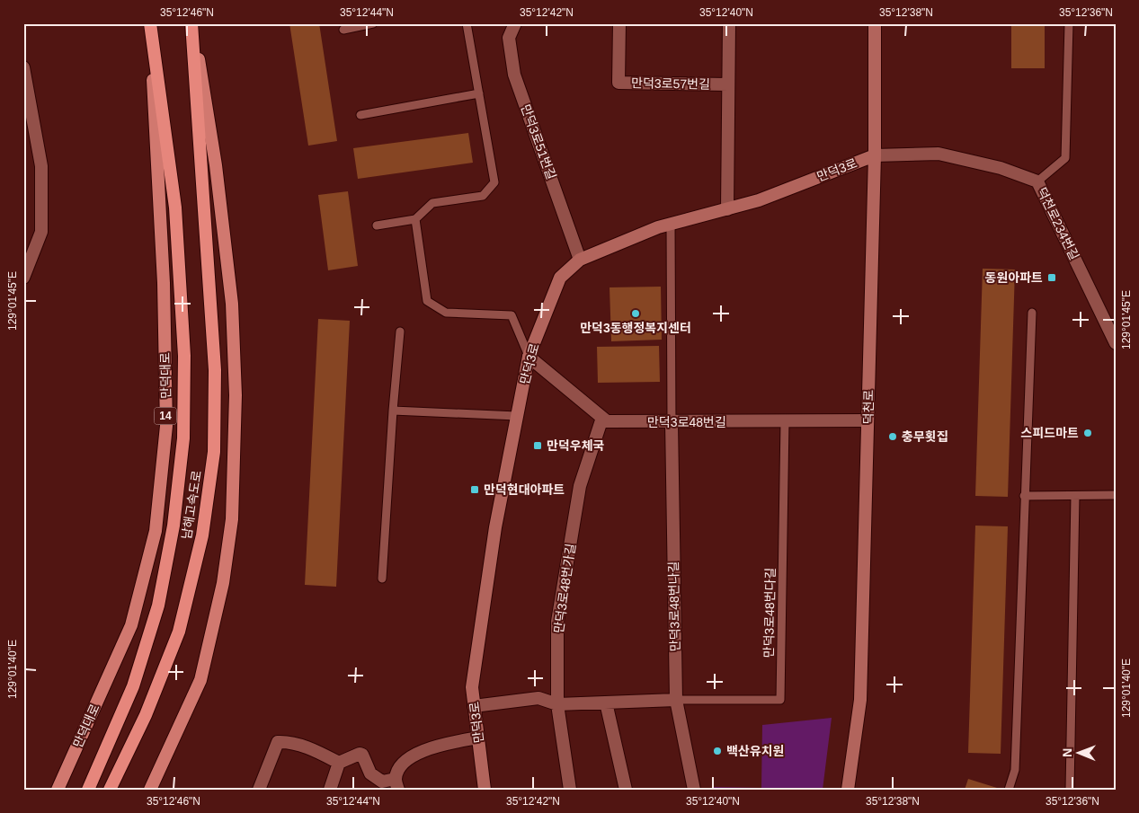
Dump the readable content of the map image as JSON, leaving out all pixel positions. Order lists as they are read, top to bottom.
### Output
{
  "streets": {
    "highway": ["남해고속도로"],
    "main road": [
      "만덕3로",
      "만덕대로",
      "덕천로",
      "14"
    ],
    "street": [
      "만덕3로57번길",
      "만덕3로51번길",
      "덕천로234번길",
      "만덕3로48번길",
      "만덕3로48번가길",
      "만덕3로48번나길"
    ],
    "lane": ["만덕3로48번다길"]
  },
  "crossings": [
    ["만덕3로57번길", "만덕3로"],
    ["만덕3로51번길", "만덕3로"],
    ["만덕3로", "덕천로234번길"],
    ["만덕3로", "덕천로"],
    ["만덕3로", "만덕3로48번길"],
    ["덕천로234번길", "덕천로"],
    ["만덕대로", "남해고속도로"],
    ["덕천로", "만덕3로48번길"],
    ["만덕3로48번길", "만덕3로48번가길"],
    ["만덕3로48번길", "만덕3로48번나길"],
    ["만덕3로48번길", "만덕3로48번다길"],
    ["만덕3로48번나길", "만덕3로48번다길"]
  ],
  "places": {
    "transit": ["동원아파트", "만덕우체국", "만덕현대아파트"],
    "other": [
      "만덕3동행정복지센터",
      "스피드마트",
      "충무횟집",
      "백산유치원"
    ]
  },
  "north": "left",
  "coordinates": [
    "35°12'46\"N",
    "35°12'44\"N",
    "35°12'42\"N",
    "35°12'40\"N",
    "35°12'38\"N",
    "35°12'36\"N",
    "129°01'45\"E",
    "129°01'40\"E"
  ]
}
